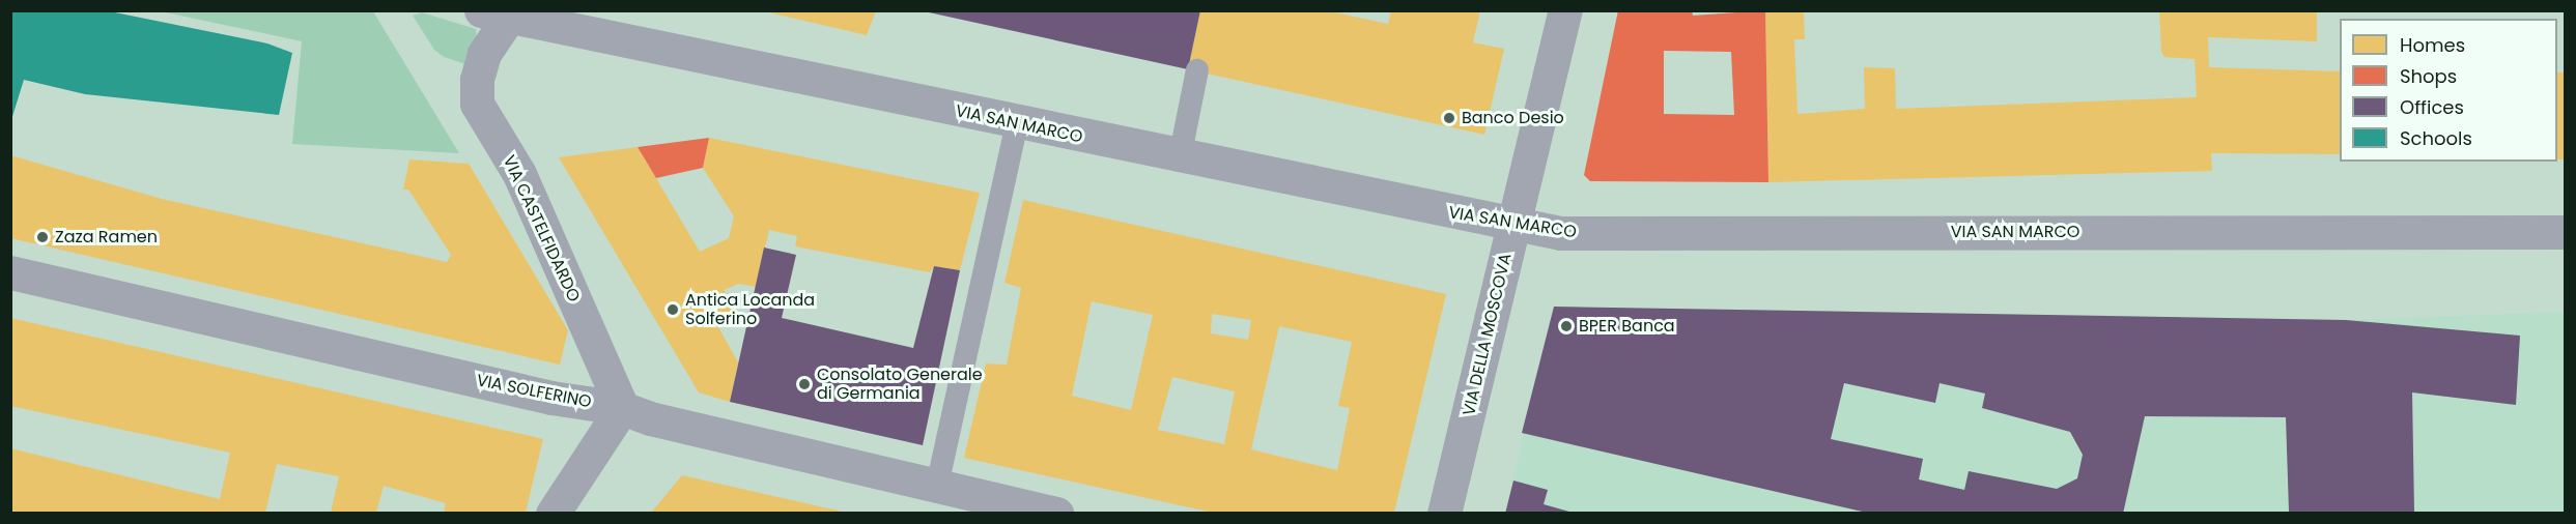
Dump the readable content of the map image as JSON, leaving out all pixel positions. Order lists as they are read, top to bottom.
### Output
{
  "streets": {
    "street": [
      "VIA SAN MARCO",
      "VIA CASTELFIDARDO",
      "VIA DELLA MOSCOVA",
      "VIA SOLFERINO"
    ]
  },
  "crossings": [
    ["VIA SAN MARCO", "VIA CASTELFIDARDO"],
    ["VIA SAN MARCO", "VIA DELLA MOSCOVA"],
    ["VIA CASTELFIDARDO", "VIA SOLFERINO"]
  ],
  "places": [
    "Banco Desio",
    "Zaza Ramen",
    "Antica Locanda Solferino",
    "BPER Banca",
    "Consolato Generale di Germania"
  ],
  "legend": [
    "Homes",
    "Shops",
    "Offices",
    "Schools"
  ]
}
